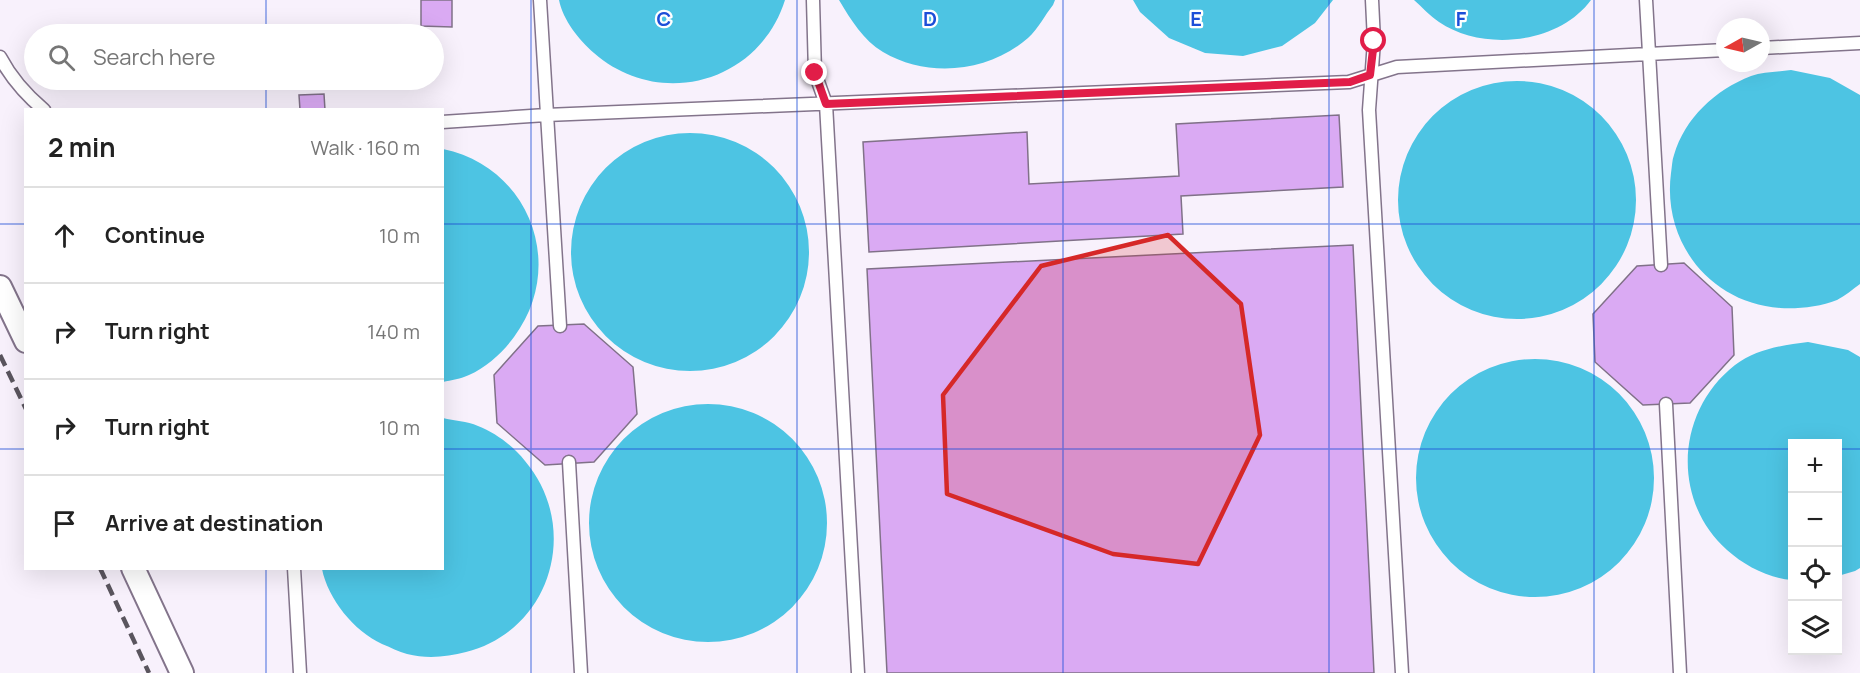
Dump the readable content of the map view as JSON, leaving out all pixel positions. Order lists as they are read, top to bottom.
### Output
{
  "north": "left",
  "page": {
    "search": "Search here",
    "heading": ["2 min", "Walk · 160 m"],
    "list": [
      ["Continue", "10 m"],
      ["Turn right", "140 m"],
      ["Turn right", "10 m"],
      "Arrive at destination"
    ],
    "map_buttons": ["+", "−"]
  },
  "grid": {
    "columns": [
      "C",
      "D",
      "E",
      "F"
    ]
  }
}
